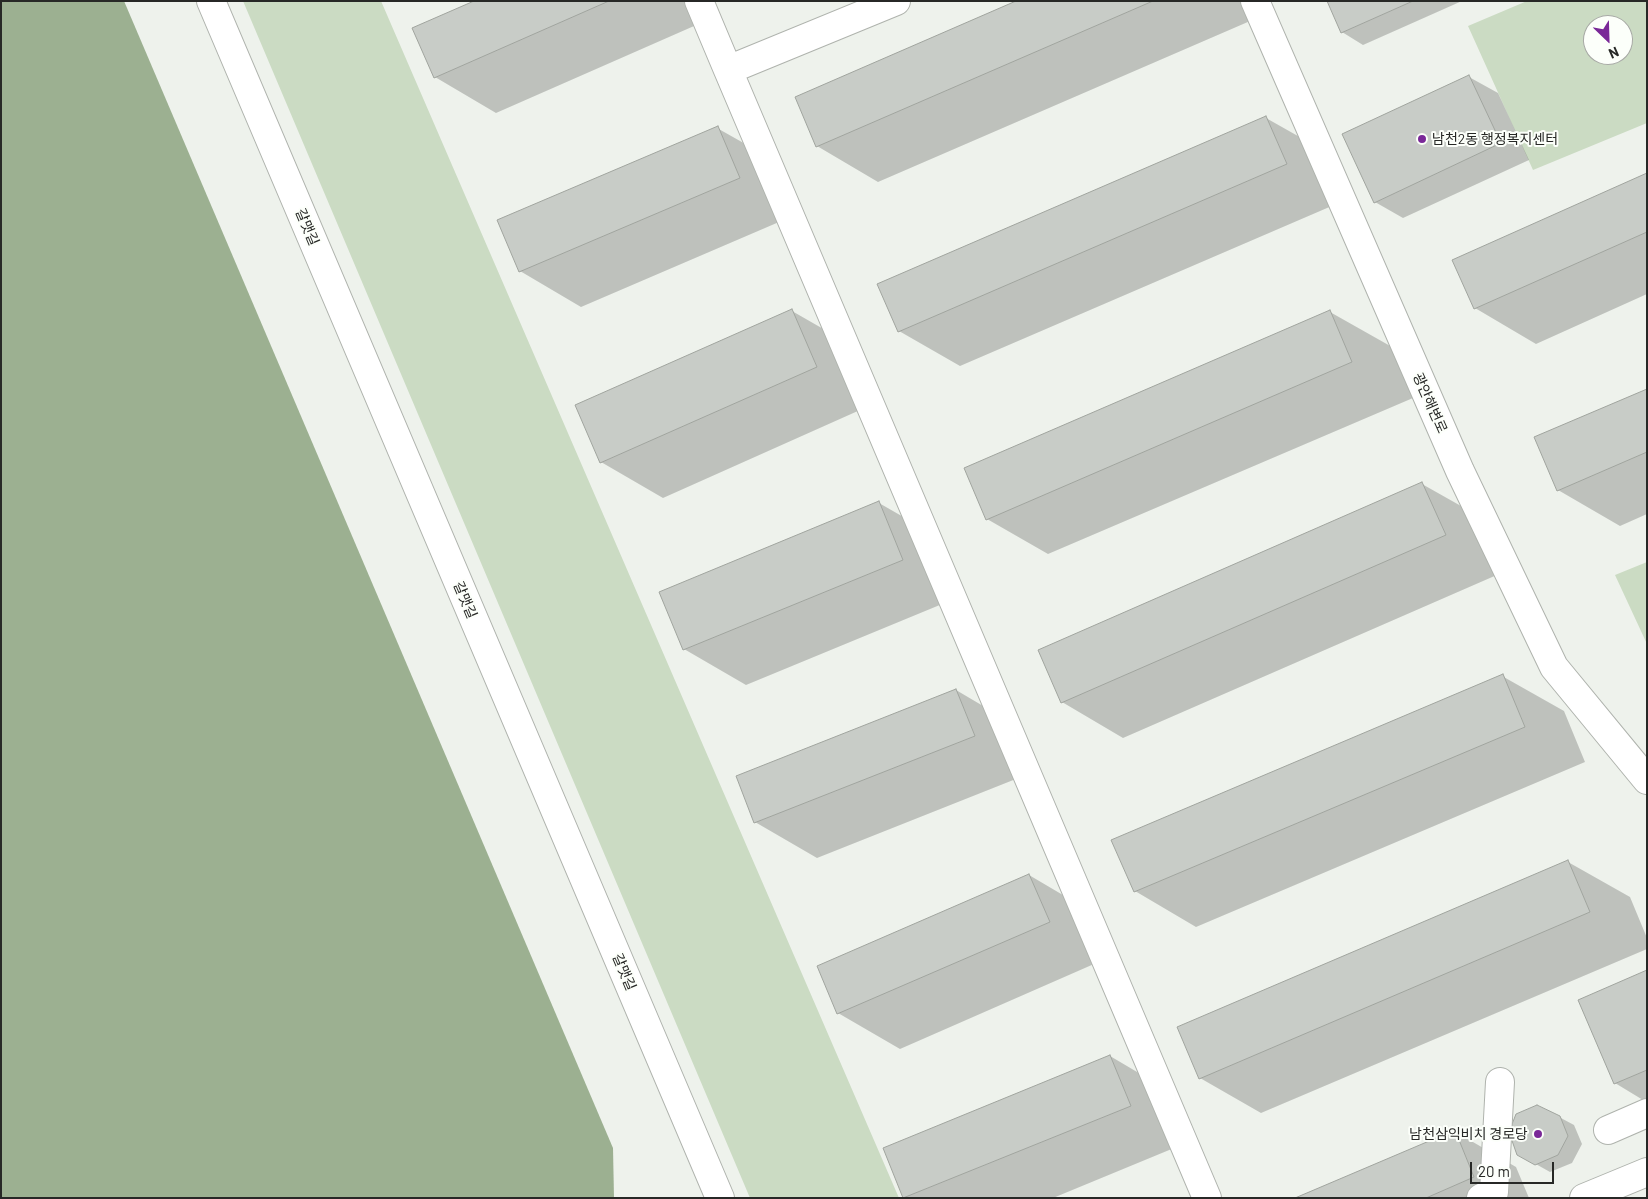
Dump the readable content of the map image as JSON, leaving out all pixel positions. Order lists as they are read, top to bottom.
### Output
{
  "streets": {
    "street": ["갈맷길", "광안해변로"]
  },
  "places": ["남천2동 행정복지센터", "남천삼익비치 경로당"],
  "scale_bar": "20 m",
  "north": "bottom right"
}
